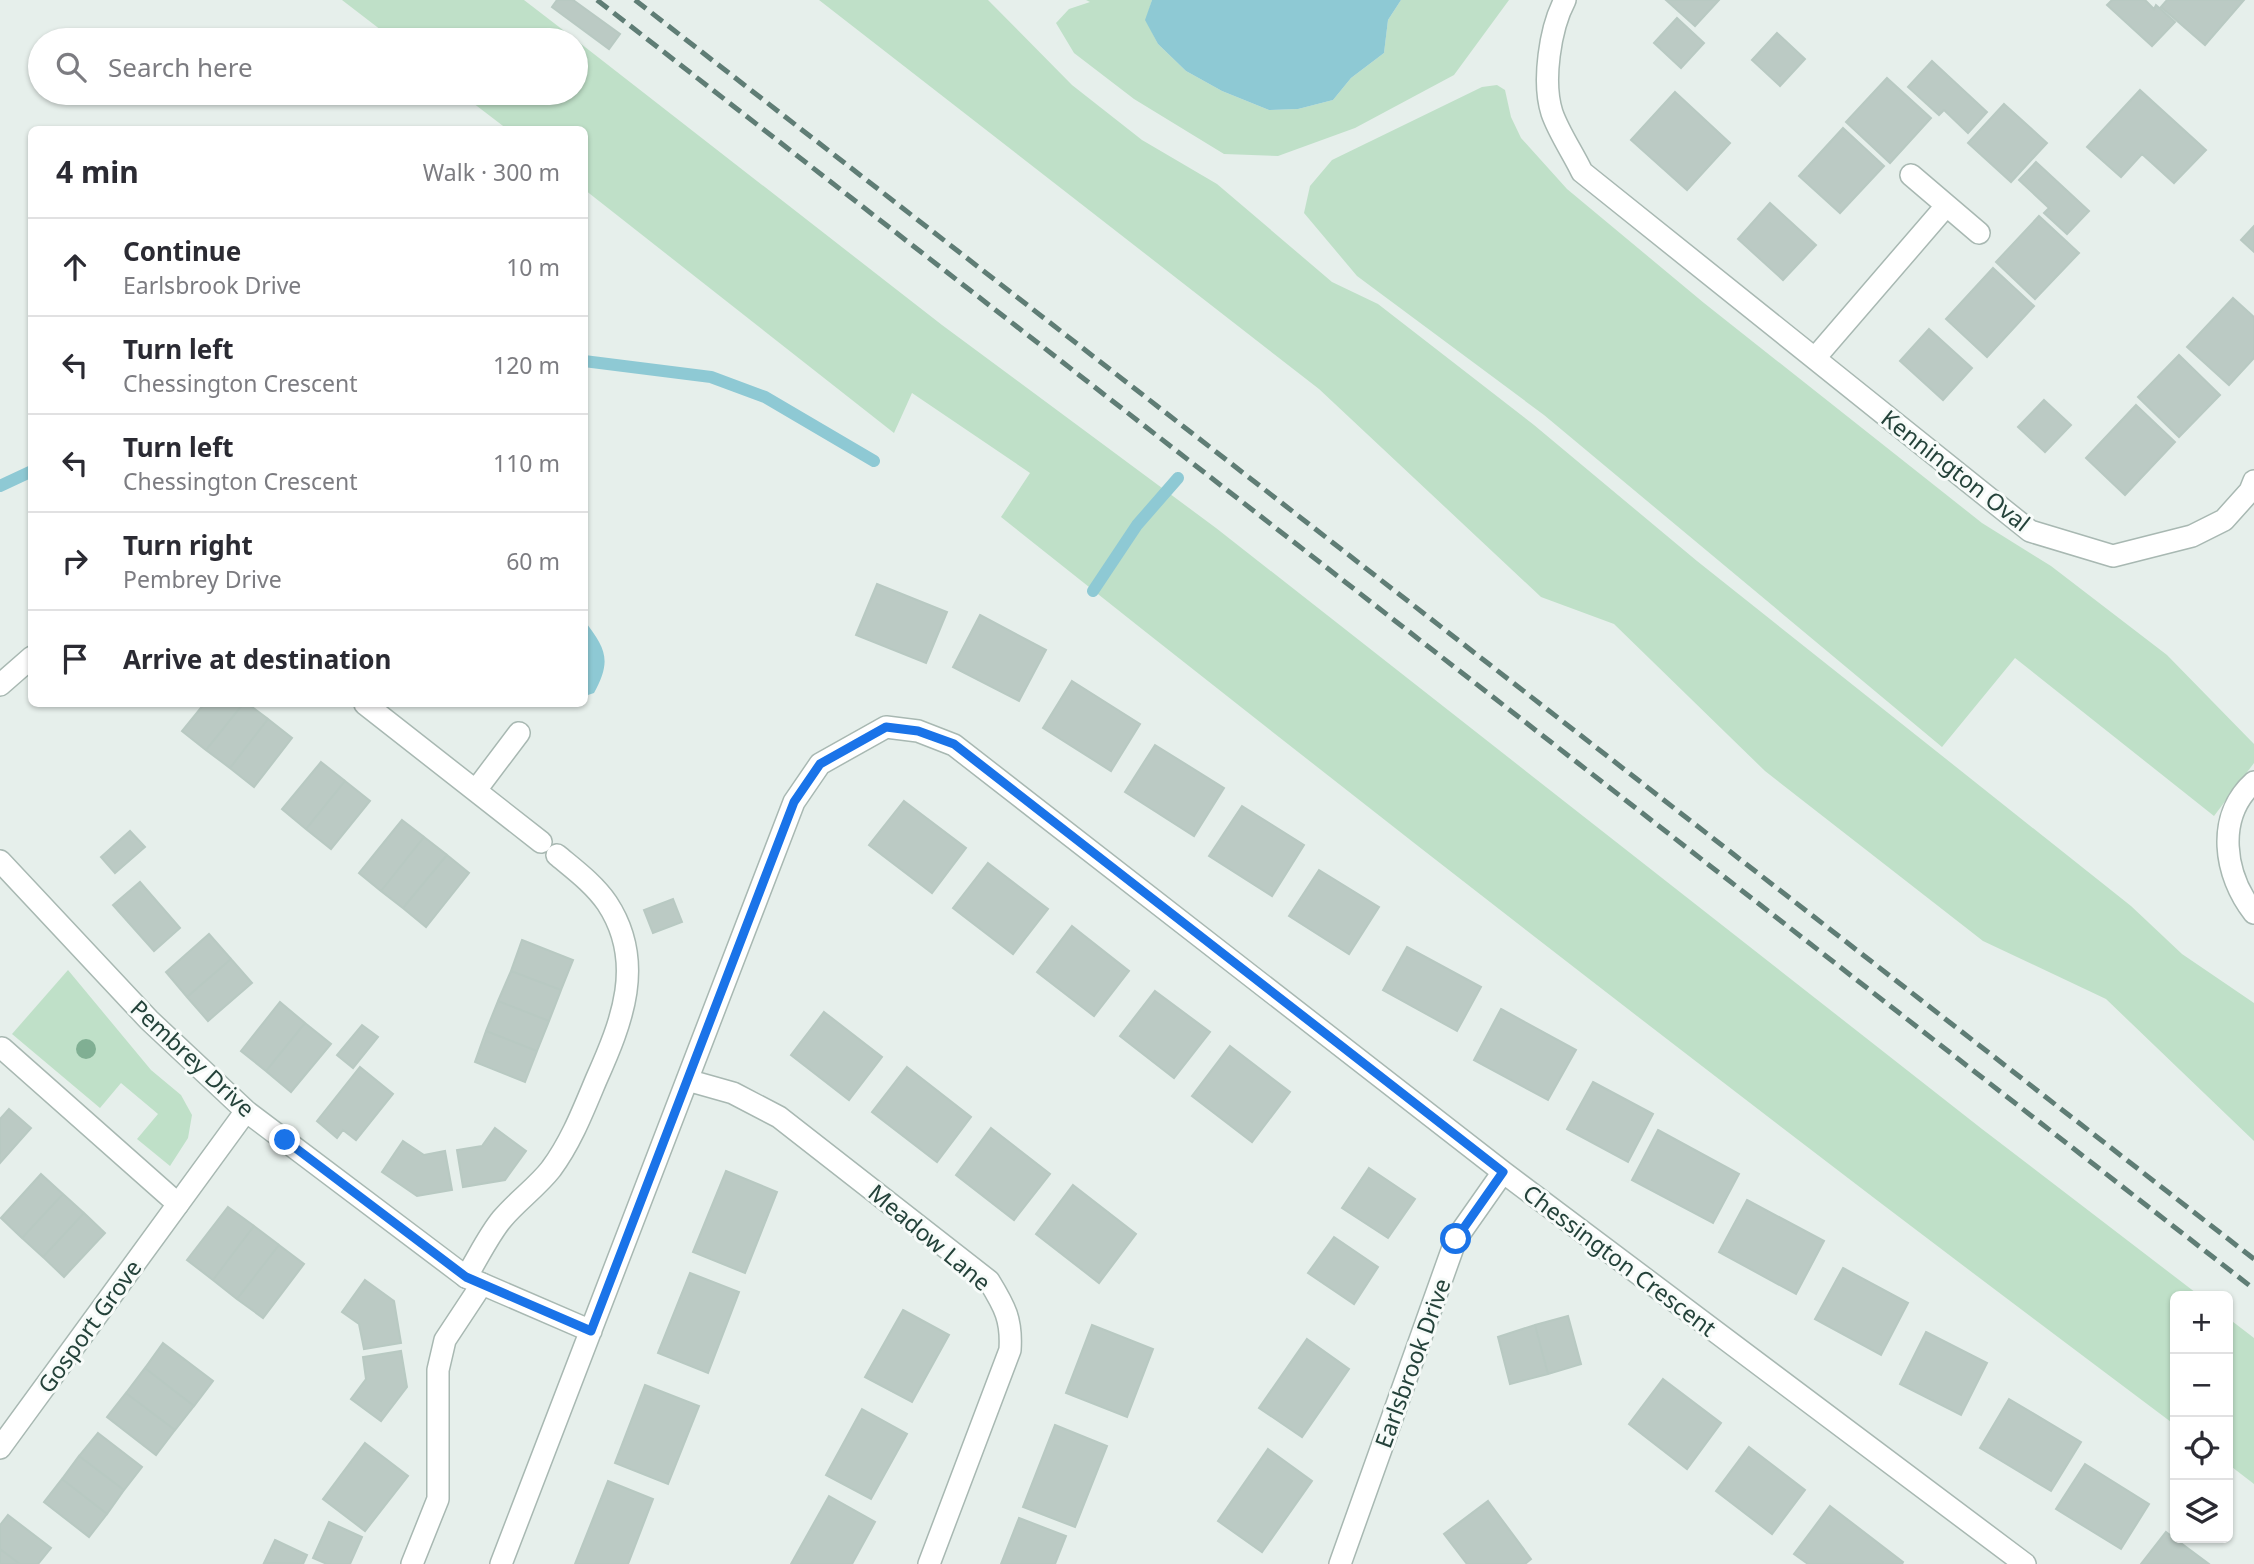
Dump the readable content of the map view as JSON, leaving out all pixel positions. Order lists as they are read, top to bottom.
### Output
{
  "streets": {
    "street": [
      "Kennington Oval",
      "Pembrey Drive",
      "Meadow Lane",
      "Chessington Crescent",
      "Gosport Grove",
      "Earlsbrook Drive"
    ]
  },
  "crossings": [
    ["Pembrey Drive", "Chessington Crescent"],
    ["Pembrey Drive", "Gosport Grove"],
    ["Meadow Lane", "Chessington Crescent"],
    ["Chessington Crescent", "Earlsbrook Drive"]
  ],
  "page": {
    "search": "Search here",
    "heading": ["4 min", "Walk · 300 m"],
    "list": [
      ["Continue", "Earlsbrook Drive", "10 m"],
      ["Turn left", "Chessington Crescent", "120 m"],
      ["Turn left", "Chessington Crescent", "110 m"],
      ["Turn right", "Pembrey Drive", "60 m"],
      "Arrive at destination"
    ],
    "map_buttons": ["+", "−"]
  }
}
